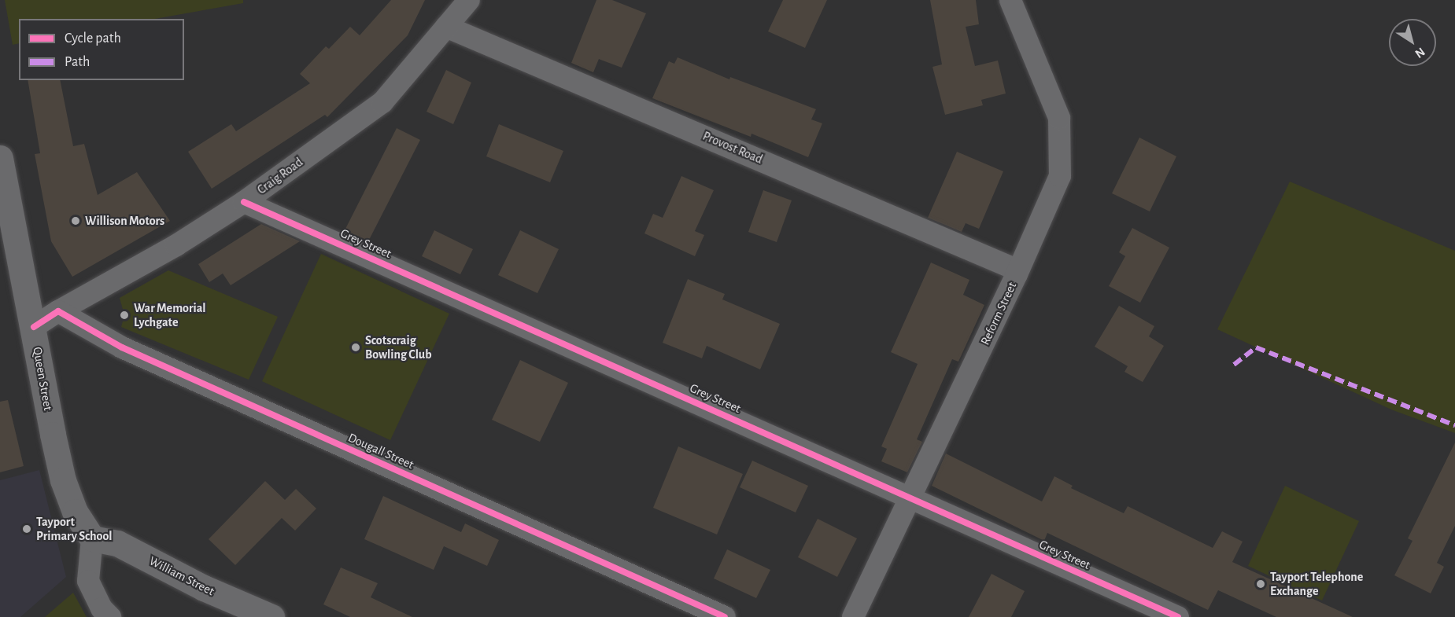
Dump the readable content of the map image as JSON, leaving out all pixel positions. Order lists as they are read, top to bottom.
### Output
{
  "streets": {
    "main road": ["Queen Street", "William Street"],
    "street": [
      "Provost Road",
      "Craig Road",
      "Grey Street",
      "Reform Street",
      "Dougall Street"
    ]
  },
  "crossings": [
    ["Provost Road", "Craig Road"],
    ["Provost Road", "Reform Street"],
    ["Craig Road", "Grey Street"],
    ["Craig Road", "Dougall Street"],
    ["Grey Street", "Reform Street"],
    ["Queen Street", "William Street"]
  ],
  "places": [
    "Willison Motors",
    "War Memorial Lychgate",
    "Scotscraig Bowling Club",
    "Tayport Primary School",
    "Tayport Telephone Exchange"
  ],
  "legend": ["Cycle path", "Path"],
  "north": "bottom right"
}
